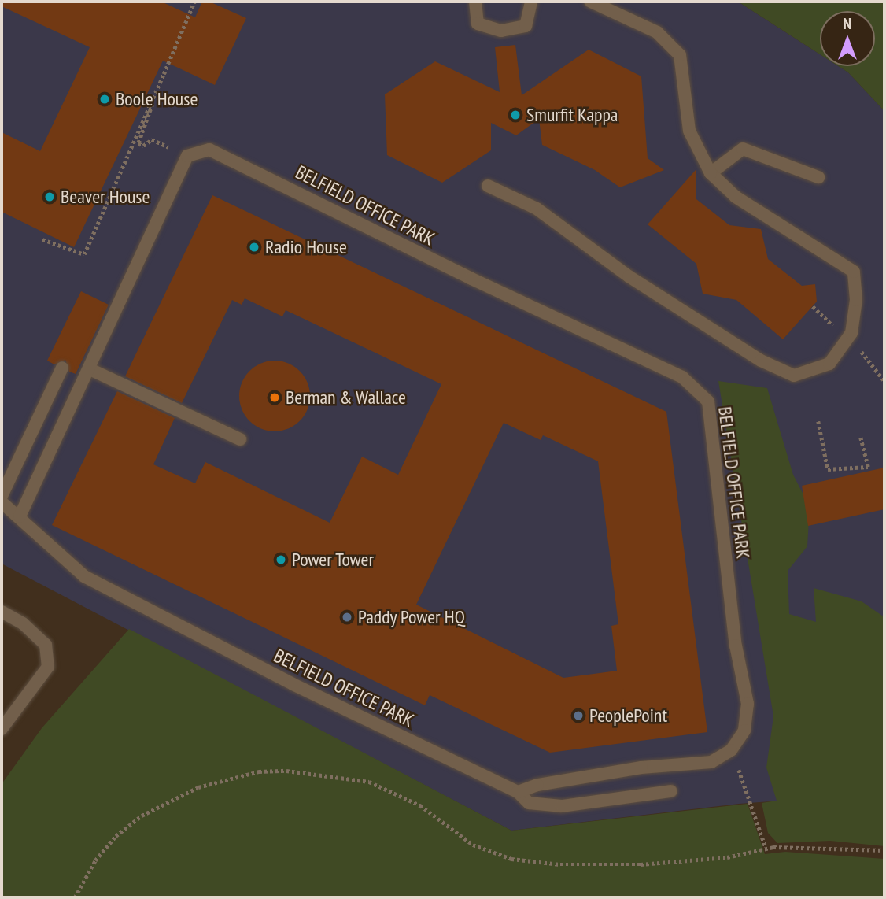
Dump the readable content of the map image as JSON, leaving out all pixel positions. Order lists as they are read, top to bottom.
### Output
{
  "streets": {
    "lane": ["BELFIELD OFFICE PARK"]
  },
  "places": [
    "Boole House",
    "Smurfit Kappa",
    "Beaver House",
    "Radio House",
    "Berman & Wallace",
    "Power Tower",
    "Paddy Power HQ",
    "PeoplePoint"
  ],
  "north": "top"
}
